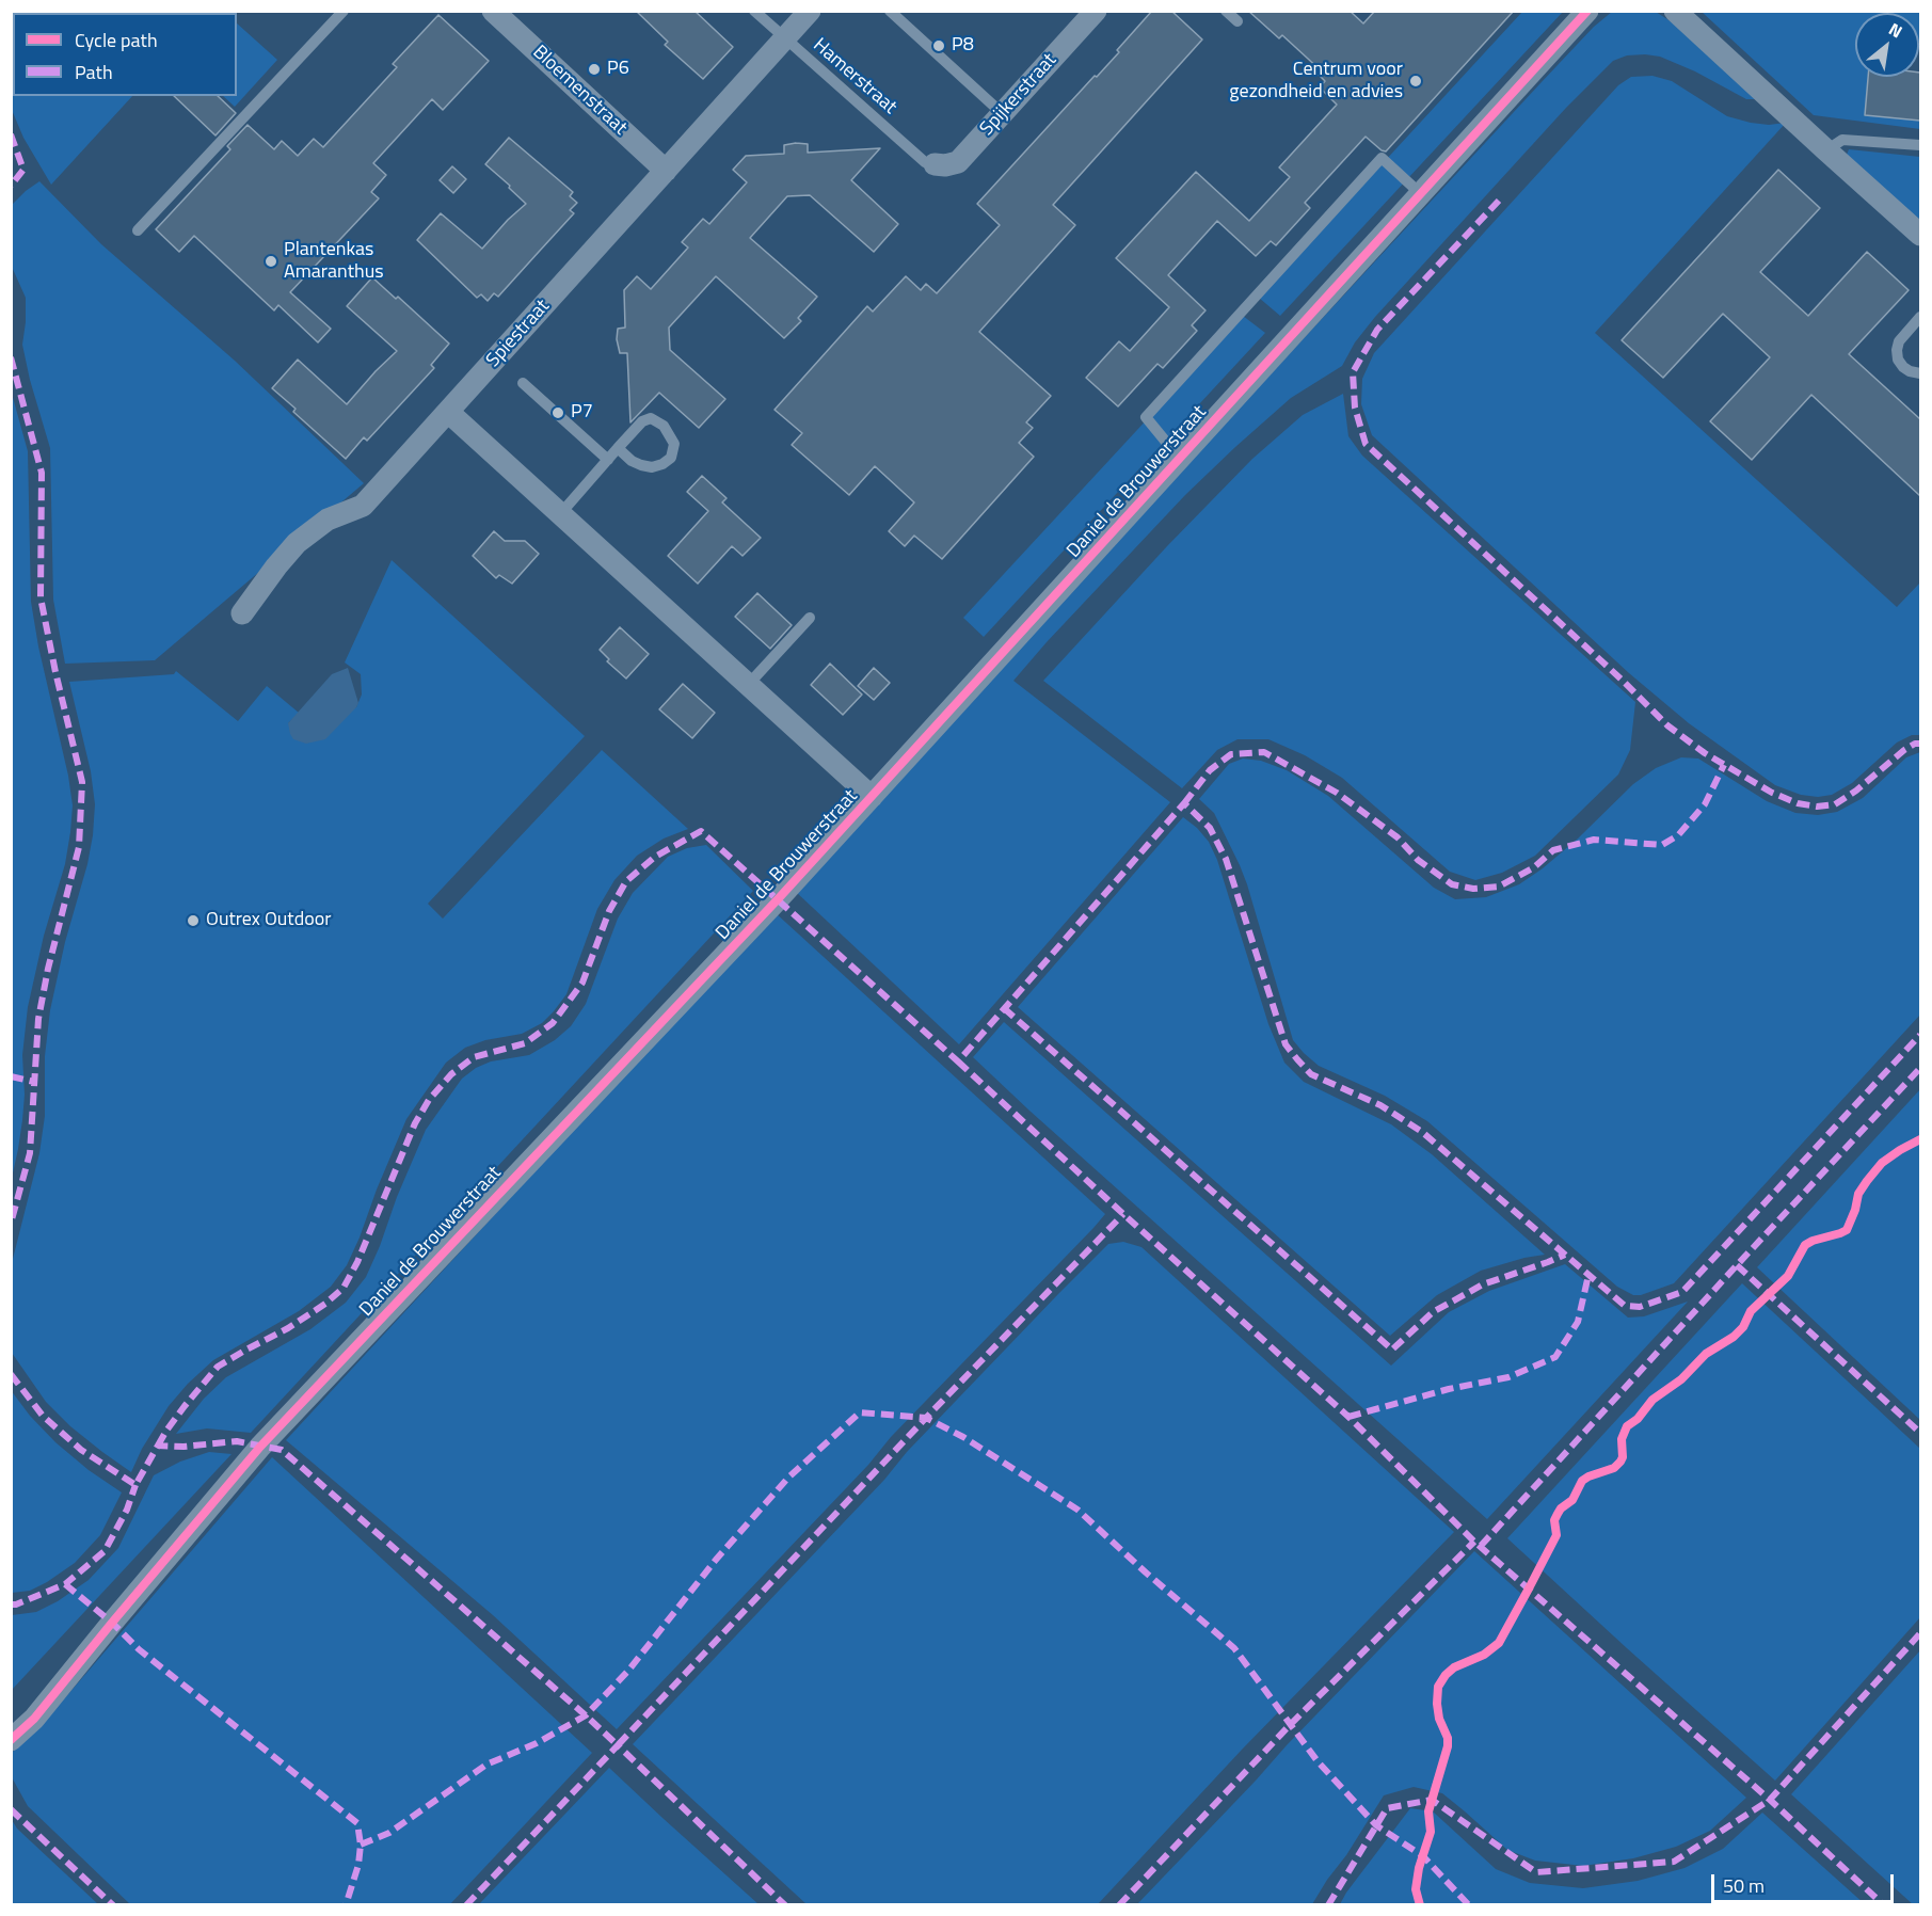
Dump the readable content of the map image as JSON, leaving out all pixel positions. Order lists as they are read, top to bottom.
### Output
{
  "streets": {
    "street": [
      "Bloemenstraat",
      "Spijkerstraat",
      "Spiestraat",
      "Daniel de Brouwerstraat"
    ],
    "lane": ["Hamerstraat"]
  },
  "crossings": [
    ["Hamerstraat", "Spijkerstraat"],
    ["Hamerstraat", "Spiestraat"],
    ["Bloemenstraat", "Spiestraat"],
    ["Spiestraat", "Daniel de Brouwerstraat"]
  ],
  "places": [
    "P8",
    "P6",
    "Centrum voor gezondheid en advies",
    "Plantenkas Amaranthus",
    "P7",
    "Outrex Outdoor"
  ],
  "legend": ["Cycle path", "Path"],
  "scale_bar": "50 m",
  "north": "top right"
}
